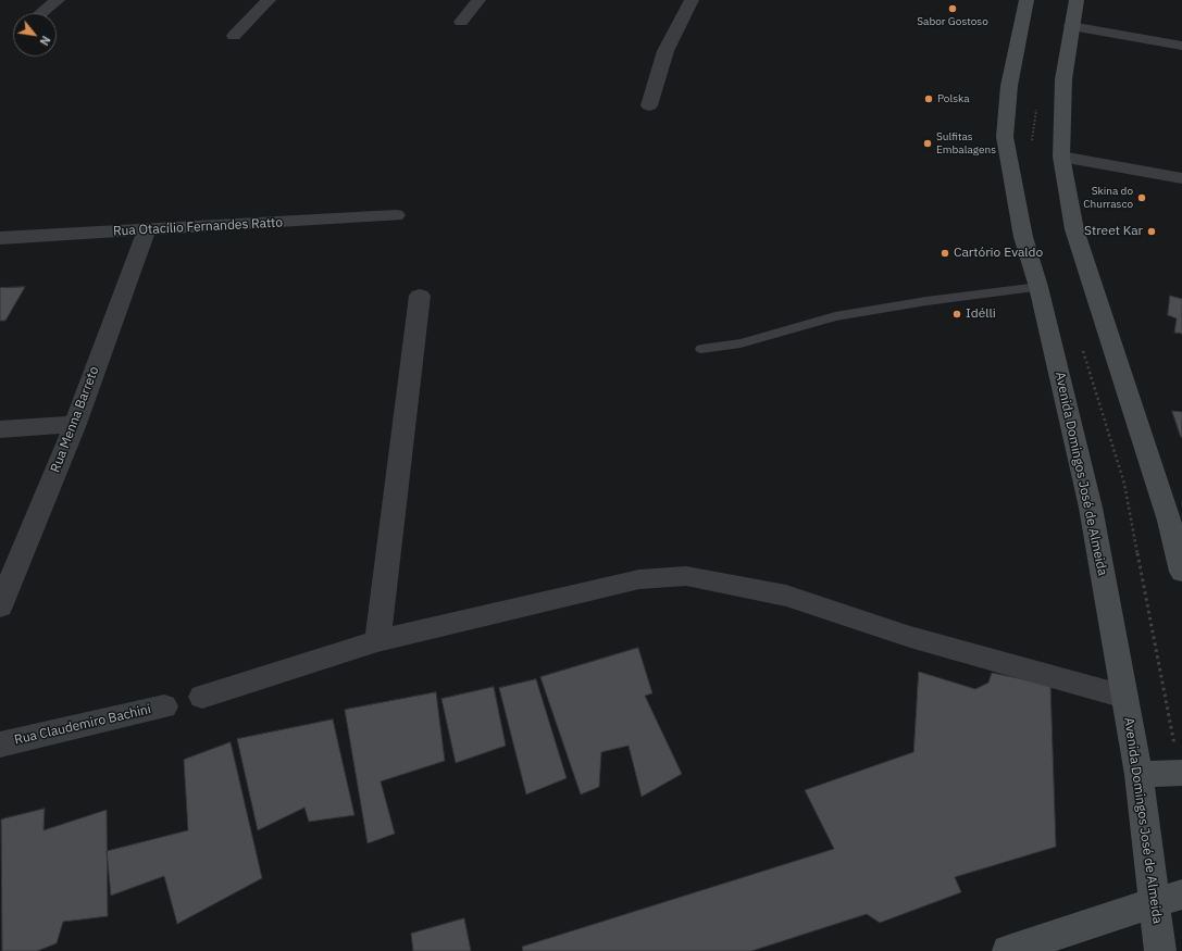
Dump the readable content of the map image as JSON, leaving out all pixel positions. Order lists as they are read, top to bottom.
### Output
{
  "streets": {
    "main road": ["Avenida Domingos José de Almeida"],
    "street": ["Rua Otacílio Fernandes Ratto", "Rua Menna Barreto", "Rua Claudemiro Bachini"]
  },
  "crossings": [
    ["Rua Otacílio Fernandes Ratto", "Rua Menna Barreto"]
  ],
  "places": [
    "Sabor Gostoso",
    "Polska",
    "Sulfitas Embalagens",
    "Skina do Churrasco",
    "Street Kar",
    "Cartório Evaldo",
    "Idélli"
  ],
  "north": "bottom right"
}
